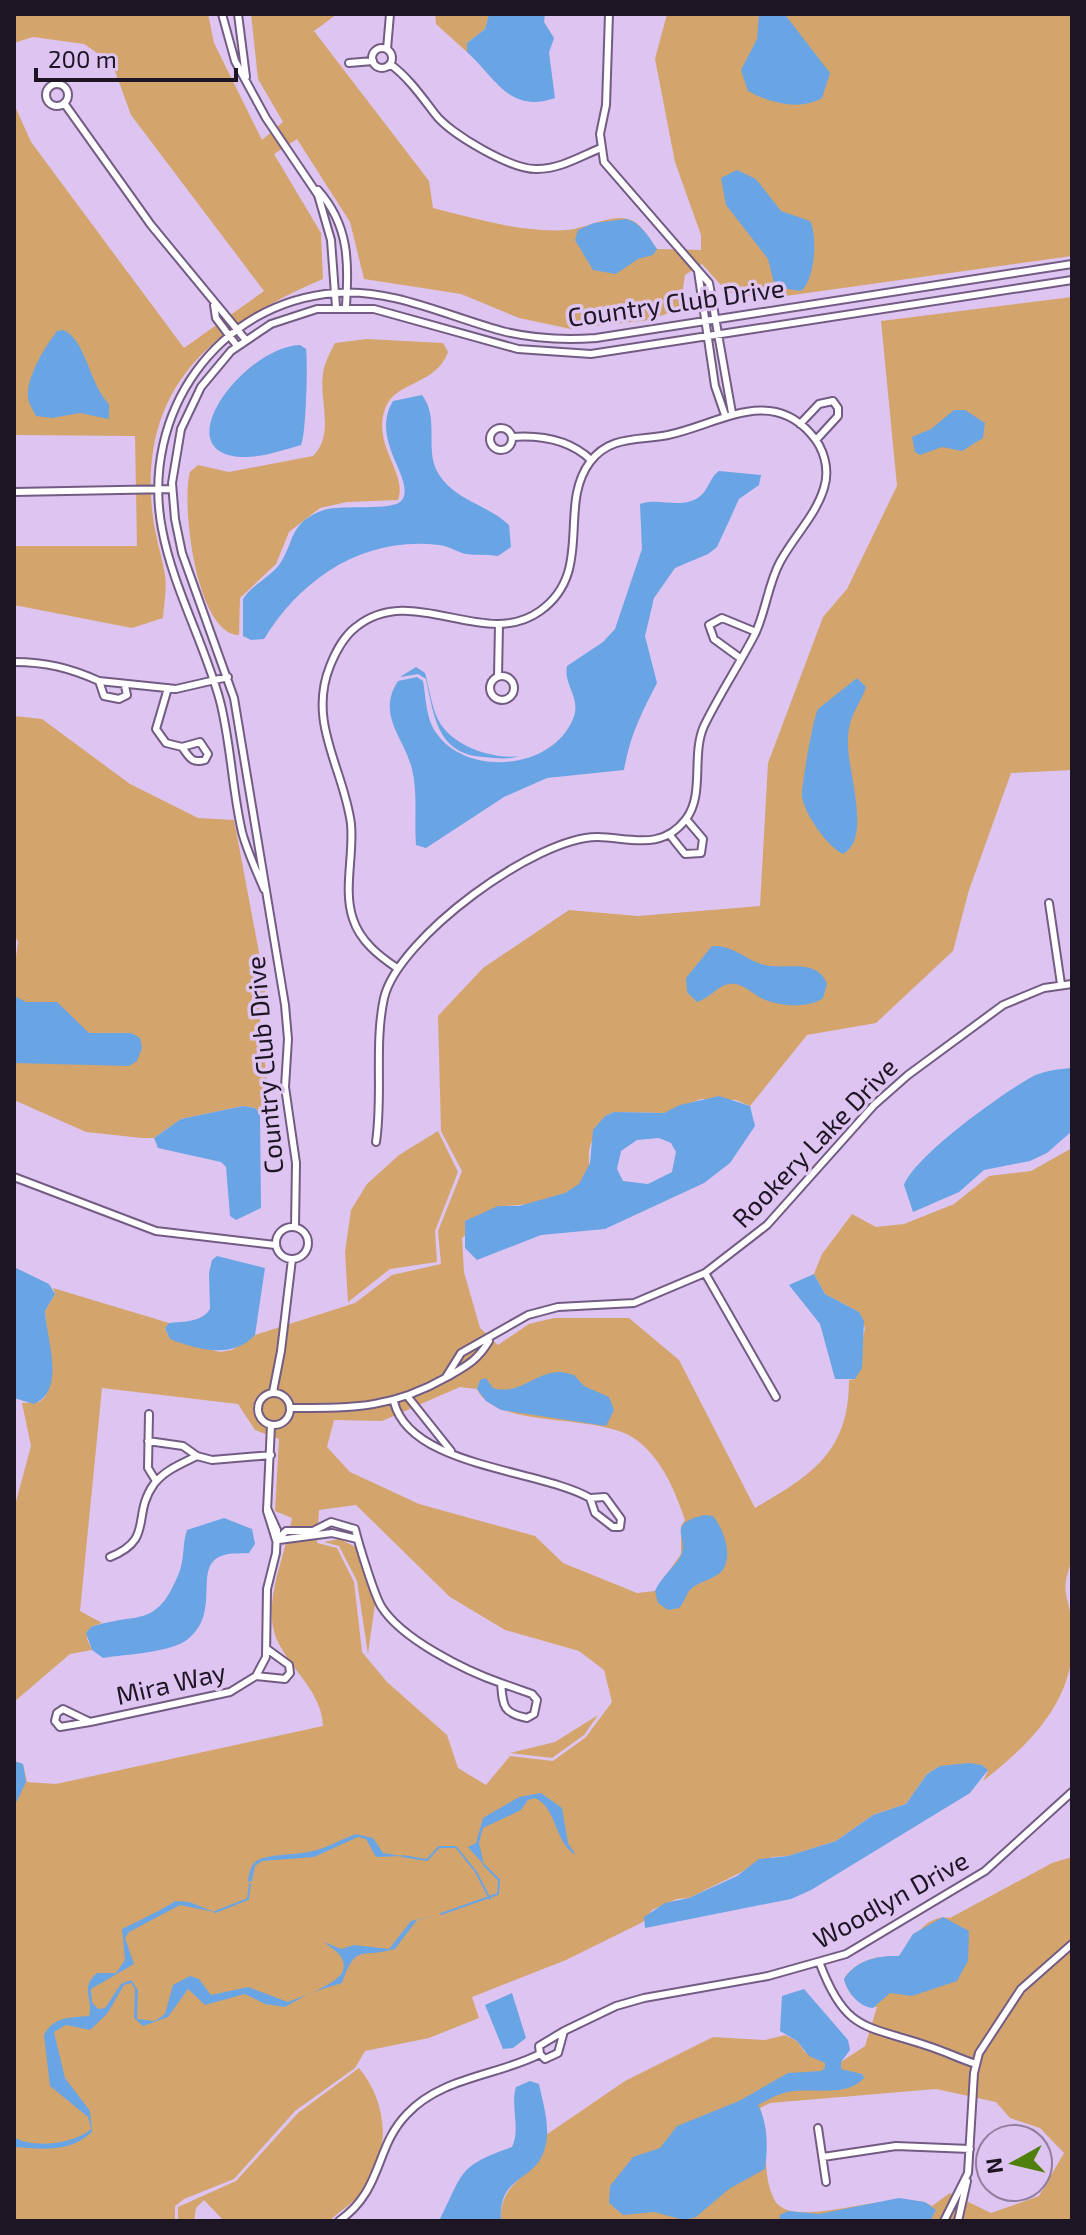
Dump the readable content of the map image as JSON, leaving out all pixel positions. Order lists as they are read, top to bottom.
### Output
{
  "streets": {
    "street": [
      "Country Club Drive",
      "Rookery Lake Drive",
      "Mira Way",
      "Woodlyn Drive"
    ]
  },
  "scale_bar": "200 m",
  "north": "left"
}
